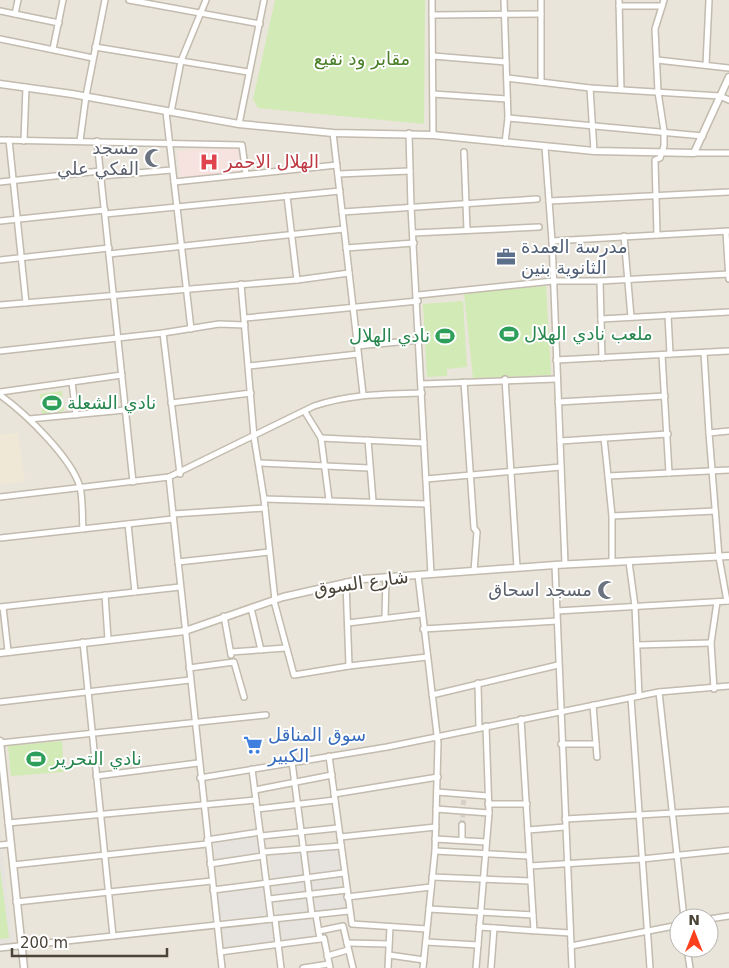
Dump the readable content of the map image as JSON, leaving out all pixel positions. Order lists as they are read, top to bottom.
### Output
{
  "streets": {
    "street": ["شارع السوق"]
  },
  "parks": ["مقابر ود نفيع"],
  "places": {
    "mosque": ["مسجد الفكي علي", "مسجد اسحاق"],
    "hospital": ["الهلال الاحمر"],
    "office": ["مدرسة العمدة الثانوية بنين"],
    "sports": [
      "ملعب نادي الهلال",
      "نادي الهلال",
      "نادي الشعلة",
      "نادي التحرير"
    ],
    "supermarket": ["سوق المناقل الكبير"]
  },
  "scale_bar": "200 m",
  "north": "top"
}
